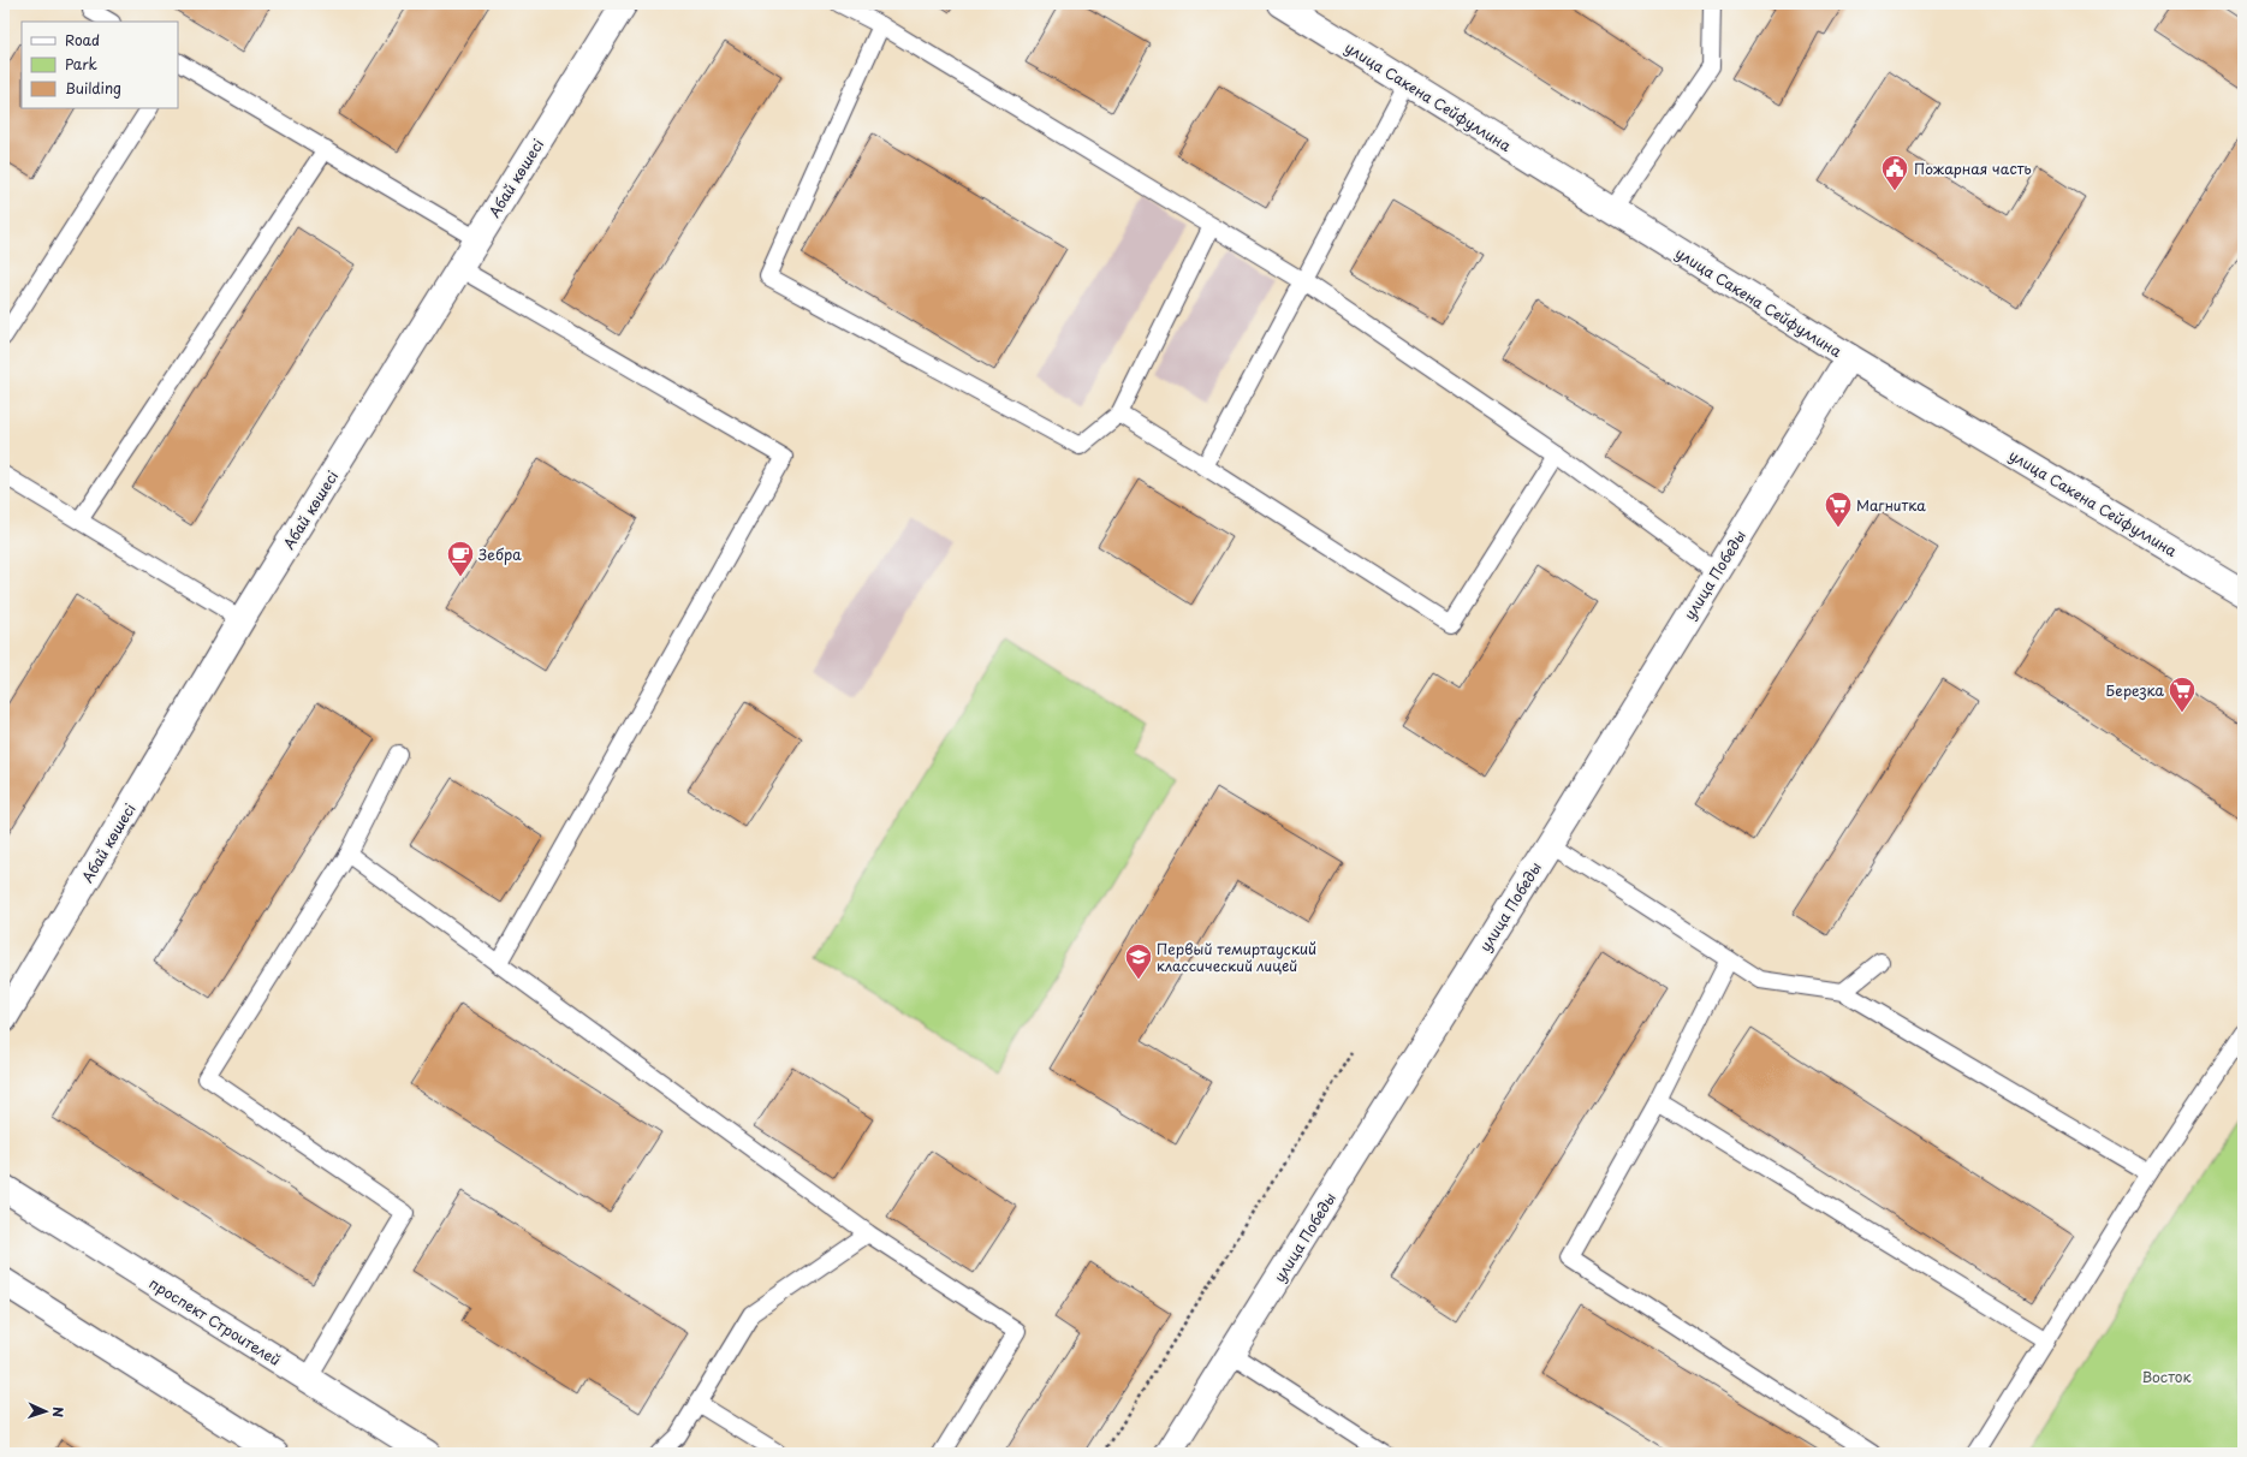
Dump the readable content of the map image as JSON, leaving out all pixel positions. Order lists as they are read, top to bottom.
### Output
{
  "streets": {
    "street": [
      "улица Сакена Сейфуллина",
      "Абай көшесі",
      "улица Победы",
      "проспект Строителей"
    ]
  },
  "crossings": [
    ["улица Сакена Сейфуллина", "улица Победы"]
  ],
  "parks": ["Восток"],
  "places": {
    "public building": ["Пожарная часть"],
    "supermarket": ["Магнитка", "Березка"],
    "cafe": ["Зебра"],
    "school or university": ["Первый темиртауский классический лицей"]
  },
  "legend": ["Road", "Park", "Building"],
  "north": "right"
}
